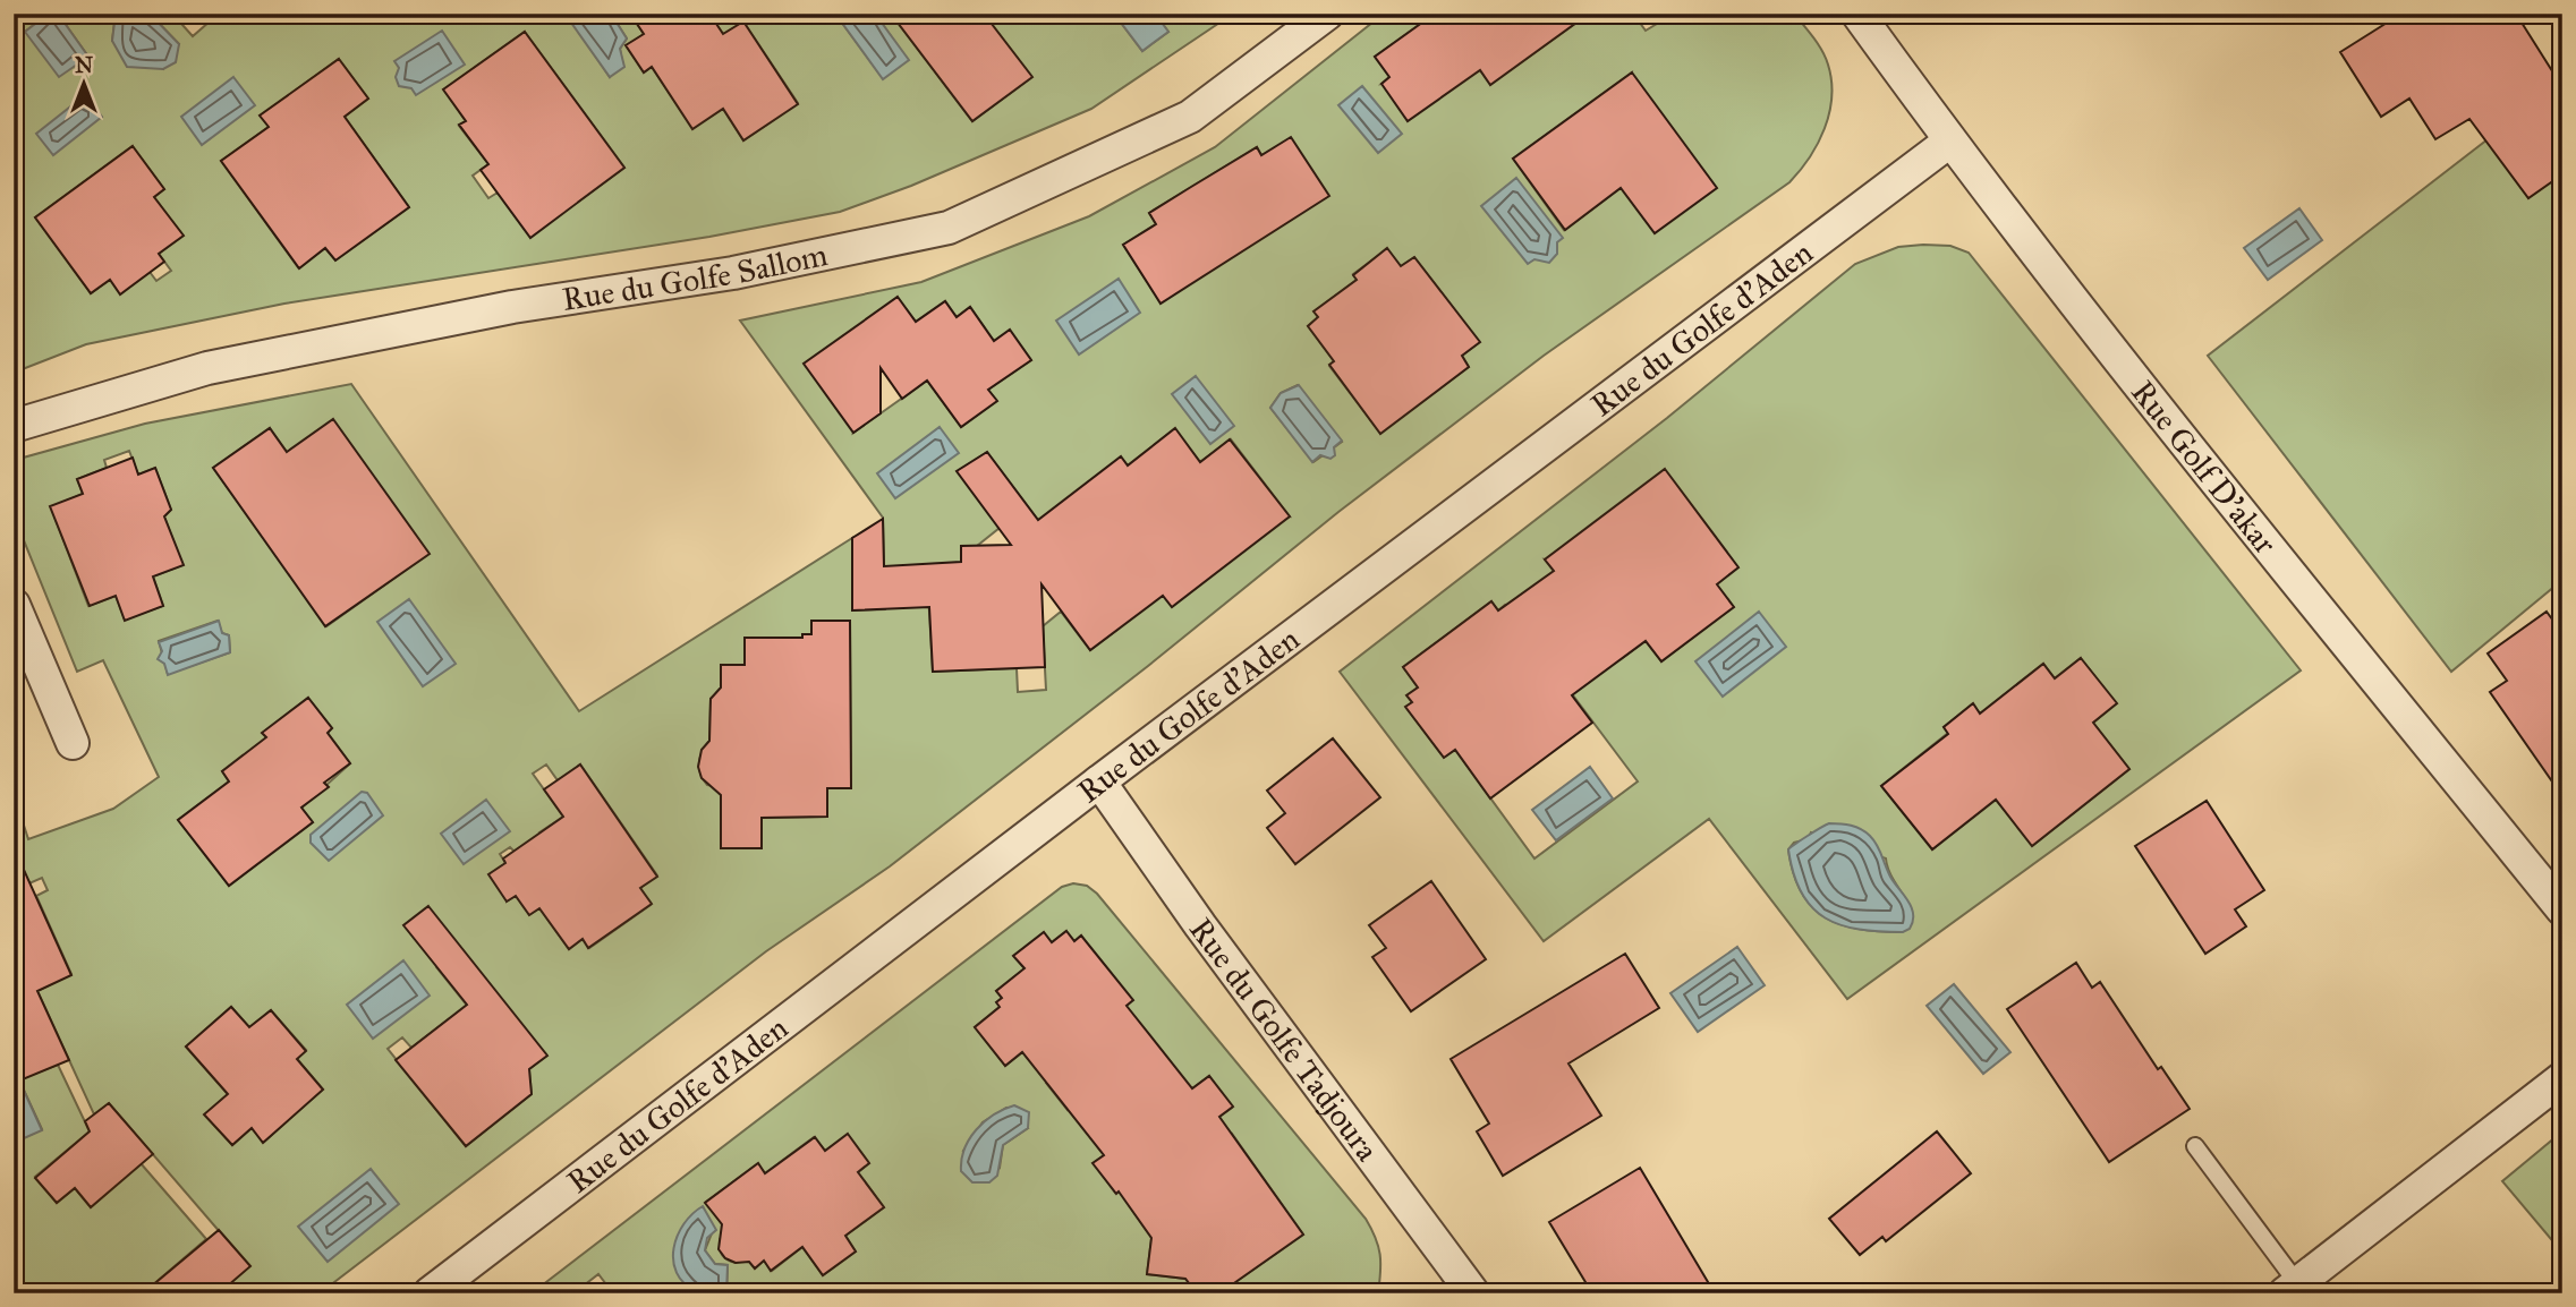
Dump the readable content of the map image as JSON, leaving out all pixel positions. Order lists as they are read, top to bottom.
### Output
{
  "streets": {
    "street": [
      "Rue du Golfe Sallom",
      "Rue du Golfe d'Aden",
      "Rue Golf D'akar",
      "Rue du Golfe Tadjoura"
    ]
  },
  "crossings": [
    ["Rue du Golfe d'Aden", "Rue Golf D'akar"],
    ["Rue du Golfe d'Aden", "Rue du Golfe Tadjoura"]
  ],
  "north": "top"
}
